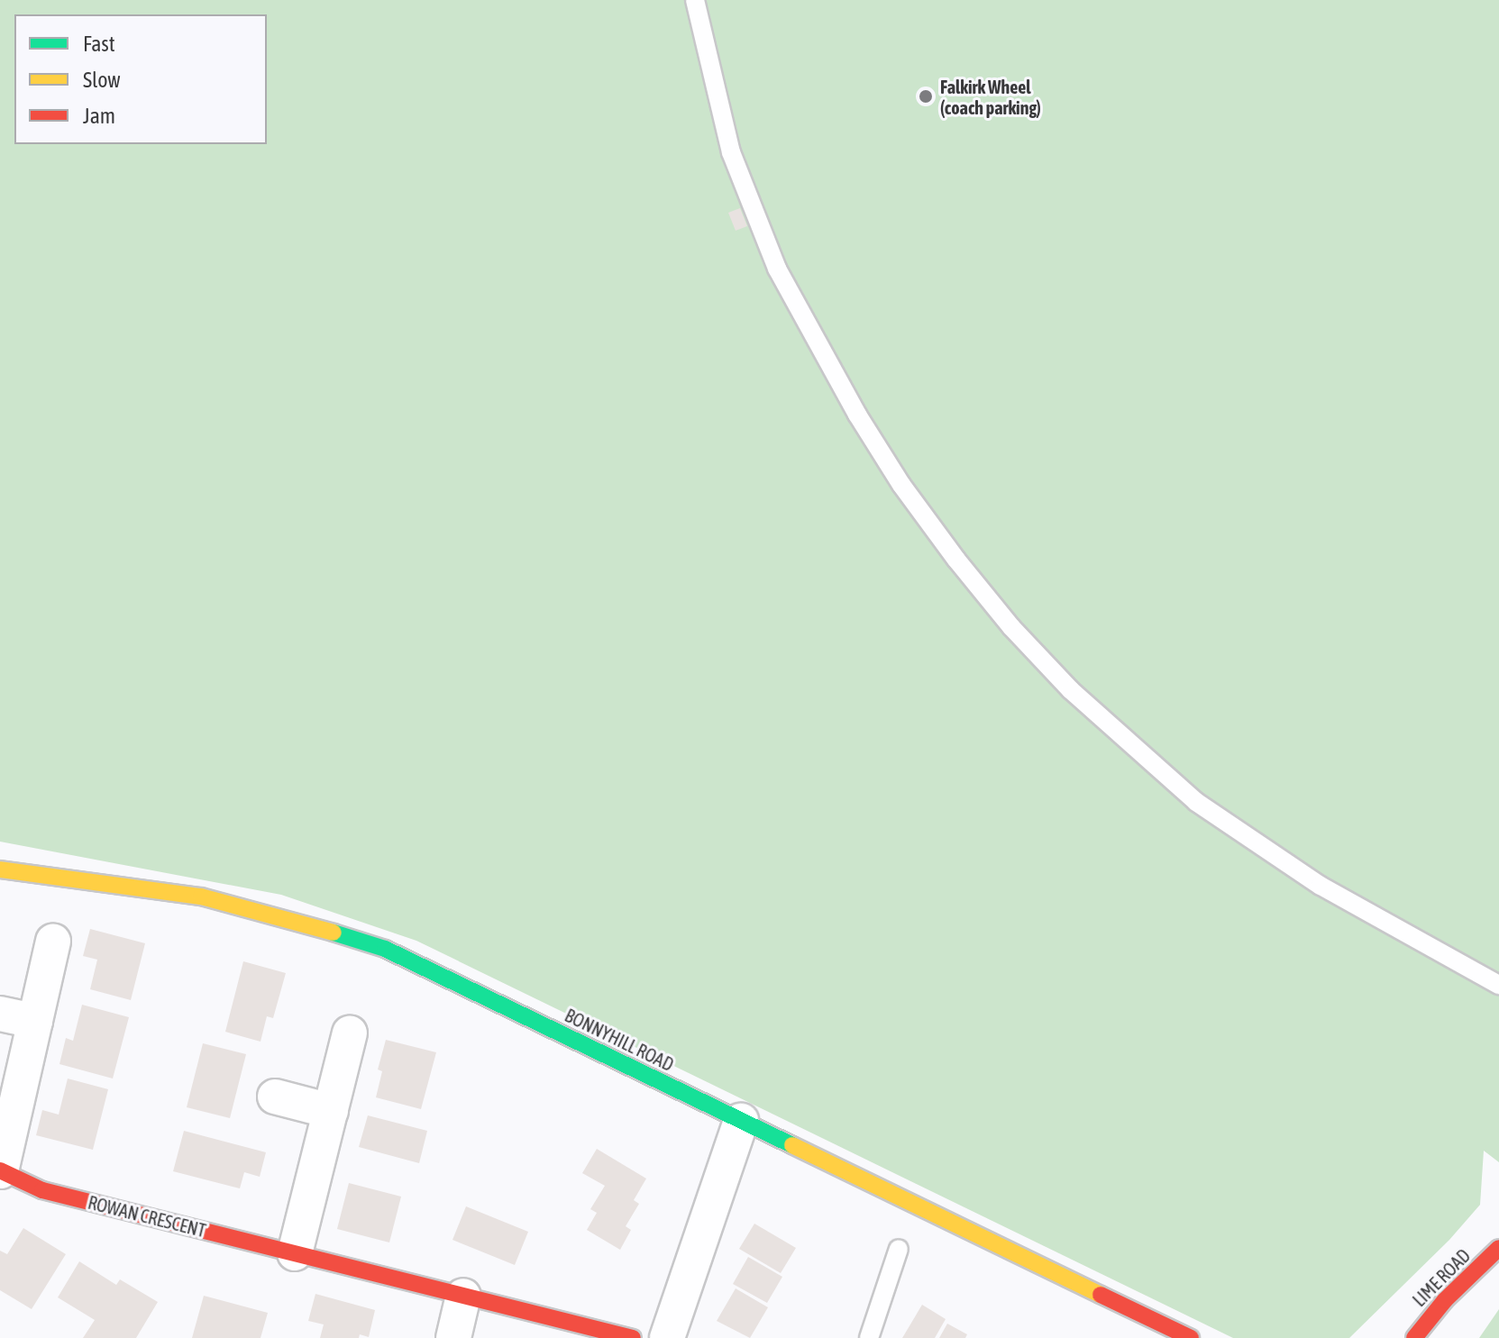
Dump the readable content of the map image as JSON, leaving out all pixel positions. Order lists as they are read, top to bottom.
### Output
{
  "streets": {
    "main road": ["BONNYHILL ROAD", "ROWAN CRESCENT", "LIME ROAD"]
  },
  "places": ["Falkirk Wheel (coach parking)"],
  "legend": ["Fast", "Slow", "Jam"]
}
